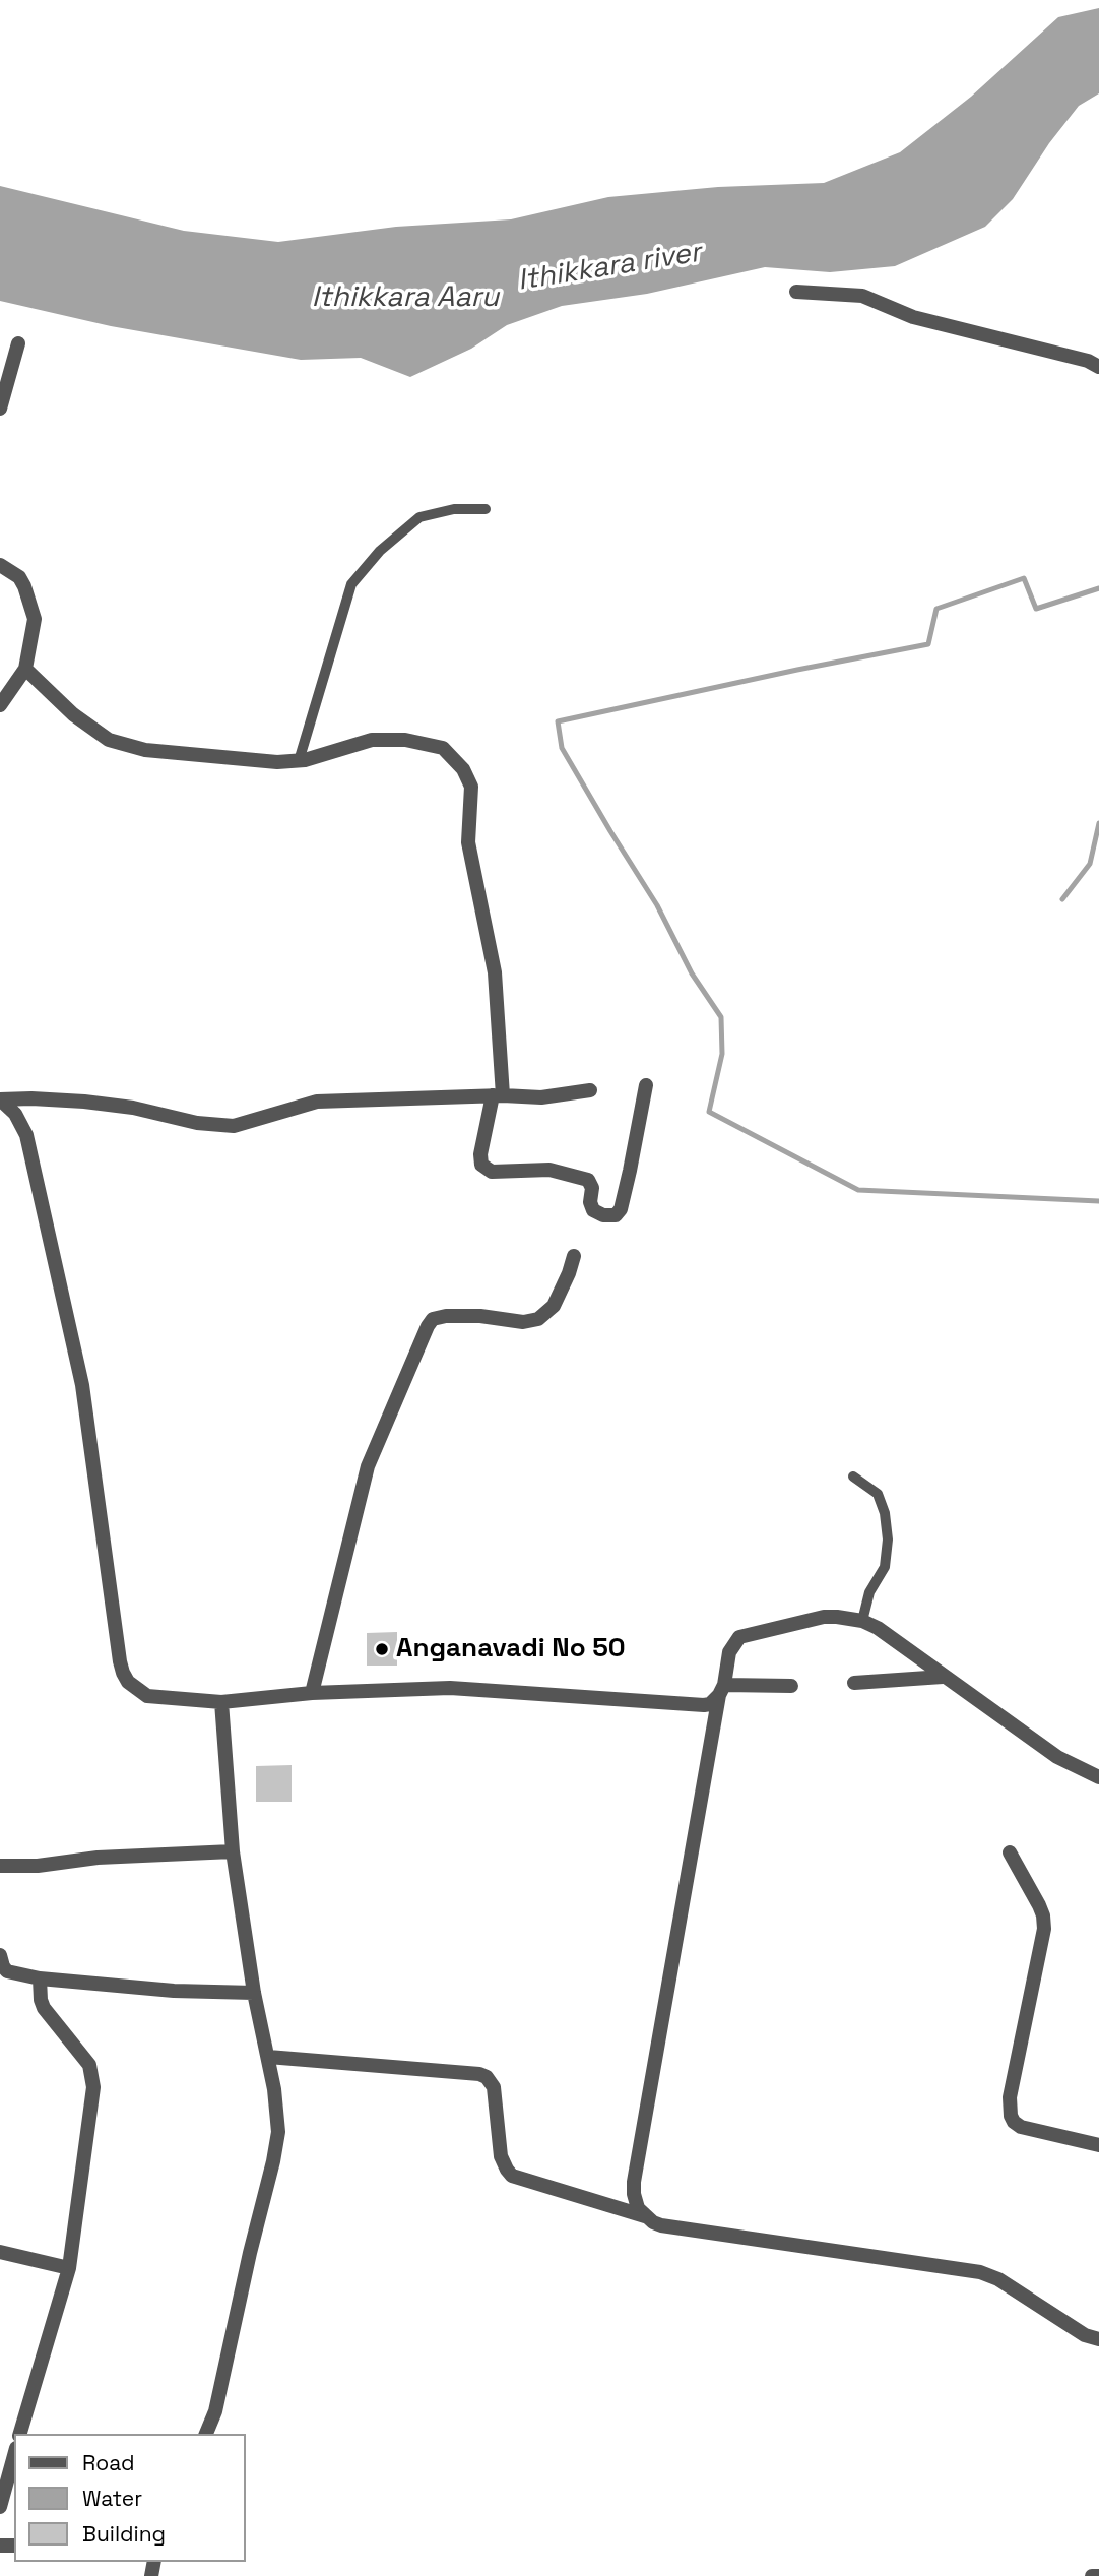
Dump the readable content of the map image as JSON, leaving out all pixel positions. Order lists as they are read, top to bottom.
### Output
{
  "water": ["Ithikkara river", "Ithikkara Aaru"],
  "places": ["Anganavadi No 50"],
  "legend": ["Road", "Water", "Building"]
}
